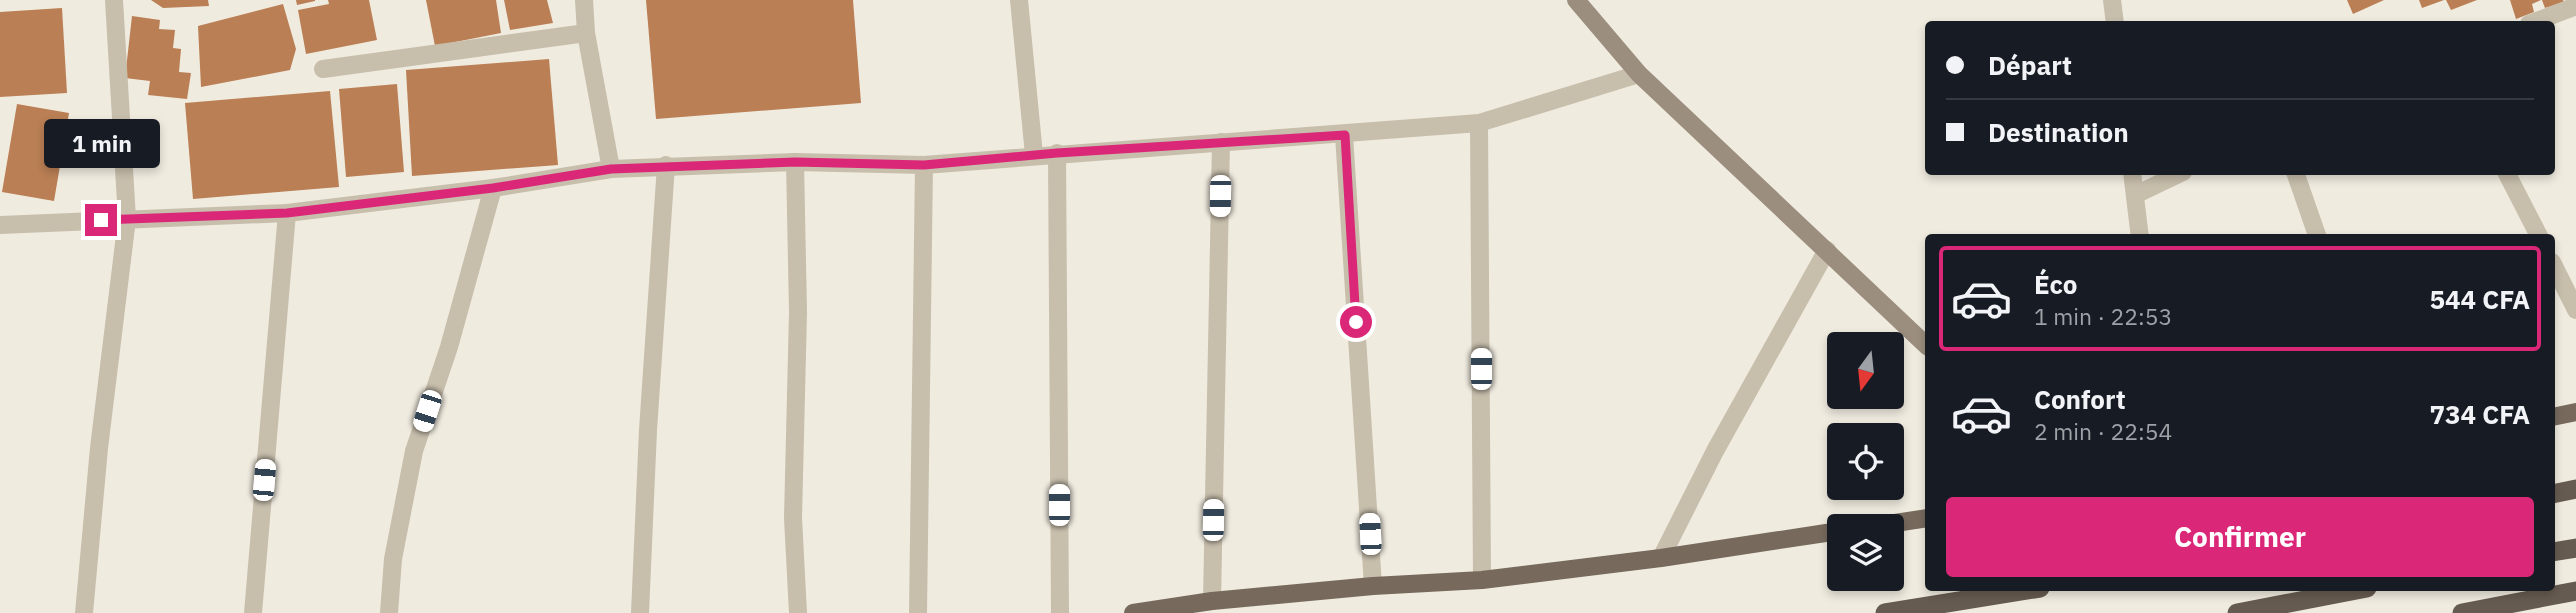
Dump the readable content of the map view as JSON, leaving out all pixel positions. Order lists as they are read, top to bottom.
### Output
{
  "north": "bottom",
  "page": {
    "banner": ["Départ", "Destination"],
    "bubble": "1 min",
    "list": [
      {
        "name": "Éco",
        "note": "1 min · 22:53",
        "value": "544 CFA"
      },
      {
        "name": "Confort",
        "note": "2 min · 22:54",
        "value": "734 CFA"
      }
    ],
    "buttons": "Confirmer"
  }
}
